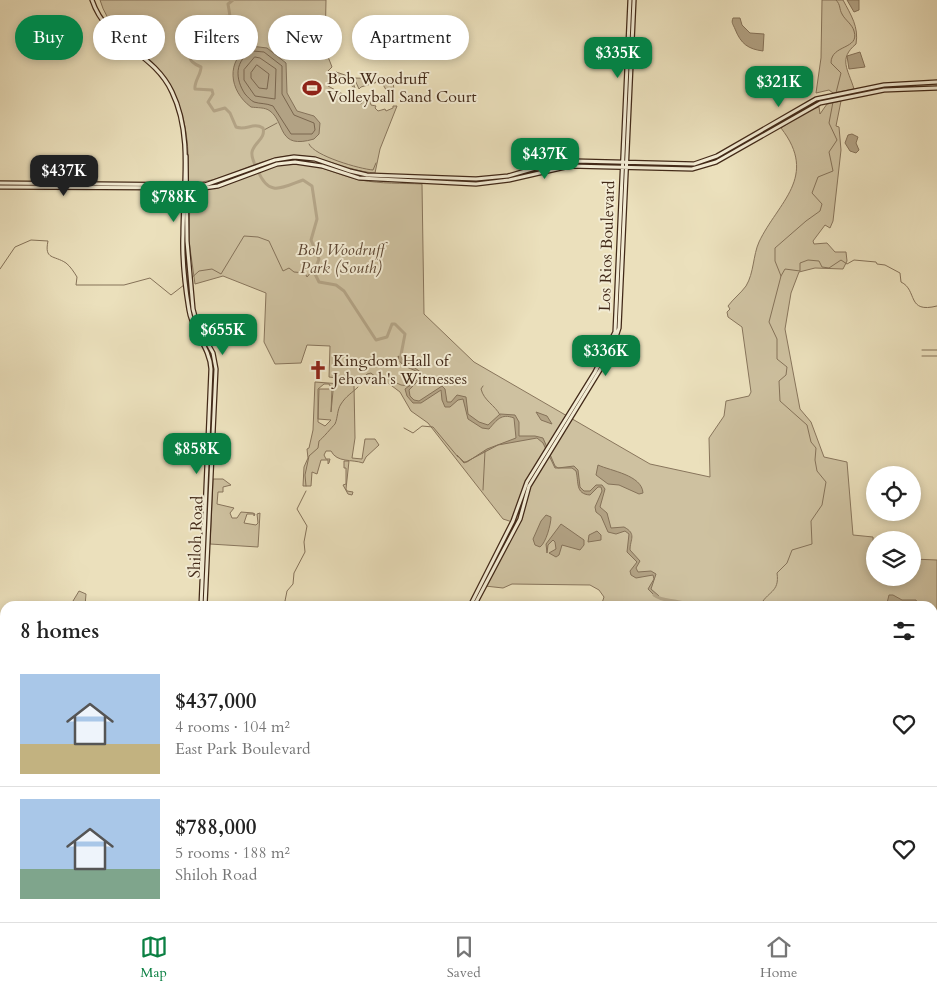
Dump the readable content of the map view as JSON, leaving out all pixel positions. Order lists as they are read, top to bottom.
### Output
{
  "streets": {
    "main road": ["Los Rios Boulevard", "Shiloh Road"]
  },
  "parks": ["Bob Woodruff Park (South)"],
  "places": {
    "sports": ["Bob Woodruff Volleyball Sand Court"],
    "church": ["Kingdom Hall of Jehovah's Witnesses"]
  },
  "page": {
    "chip": [
      "Buy",
      "Rent",
      "Filters",
      "New",
      "Apartment"
    ],
    "price": [
      "$335K",
      "$321K",
      "$437K",
      "$437K",
      "$788K",
      "$655K",
      "$336K",
      "$858K"
    ],
    "heading": "8 homes",
    "list": [
      {
        "name": "$437,000",
        "note": "4 rooms · 104 m² · East Park Boulevard"
      },
      {
        "name": "$788,000",
        "note": "5 rooms · 188 m² · Shiloh Road"
      }
    ],
    "tabs": ["Map", "Saved", "Home"]
  }
}
